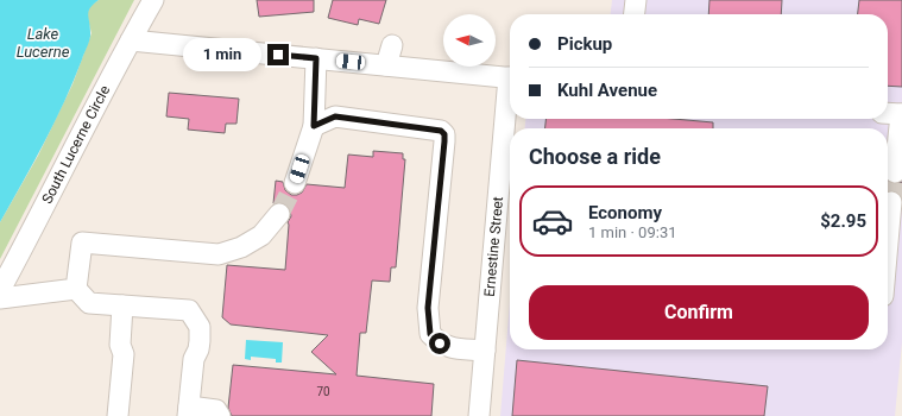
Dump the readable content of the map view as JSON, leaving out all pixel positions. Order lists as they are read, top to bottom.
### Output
{
  "streets": {
    "street": ["South Lucerne Circle", "Ernestine Street"]
  },
  "water": ["Lake Lucerne"],
  "house_numbers": ["70"],
  "north": "left",
  "page": {
    "banner": ["Pickup", "Kuhl Avenue"],
    "bubble": "1 min",
    "heading": "Choose a ride",
    "list": [
      {
        "name": "Economy",
        "note": "1 min · 09:31",
        "value": "$2.95"
      }
    ],
    "buttons": "Confirm"
  }
}
